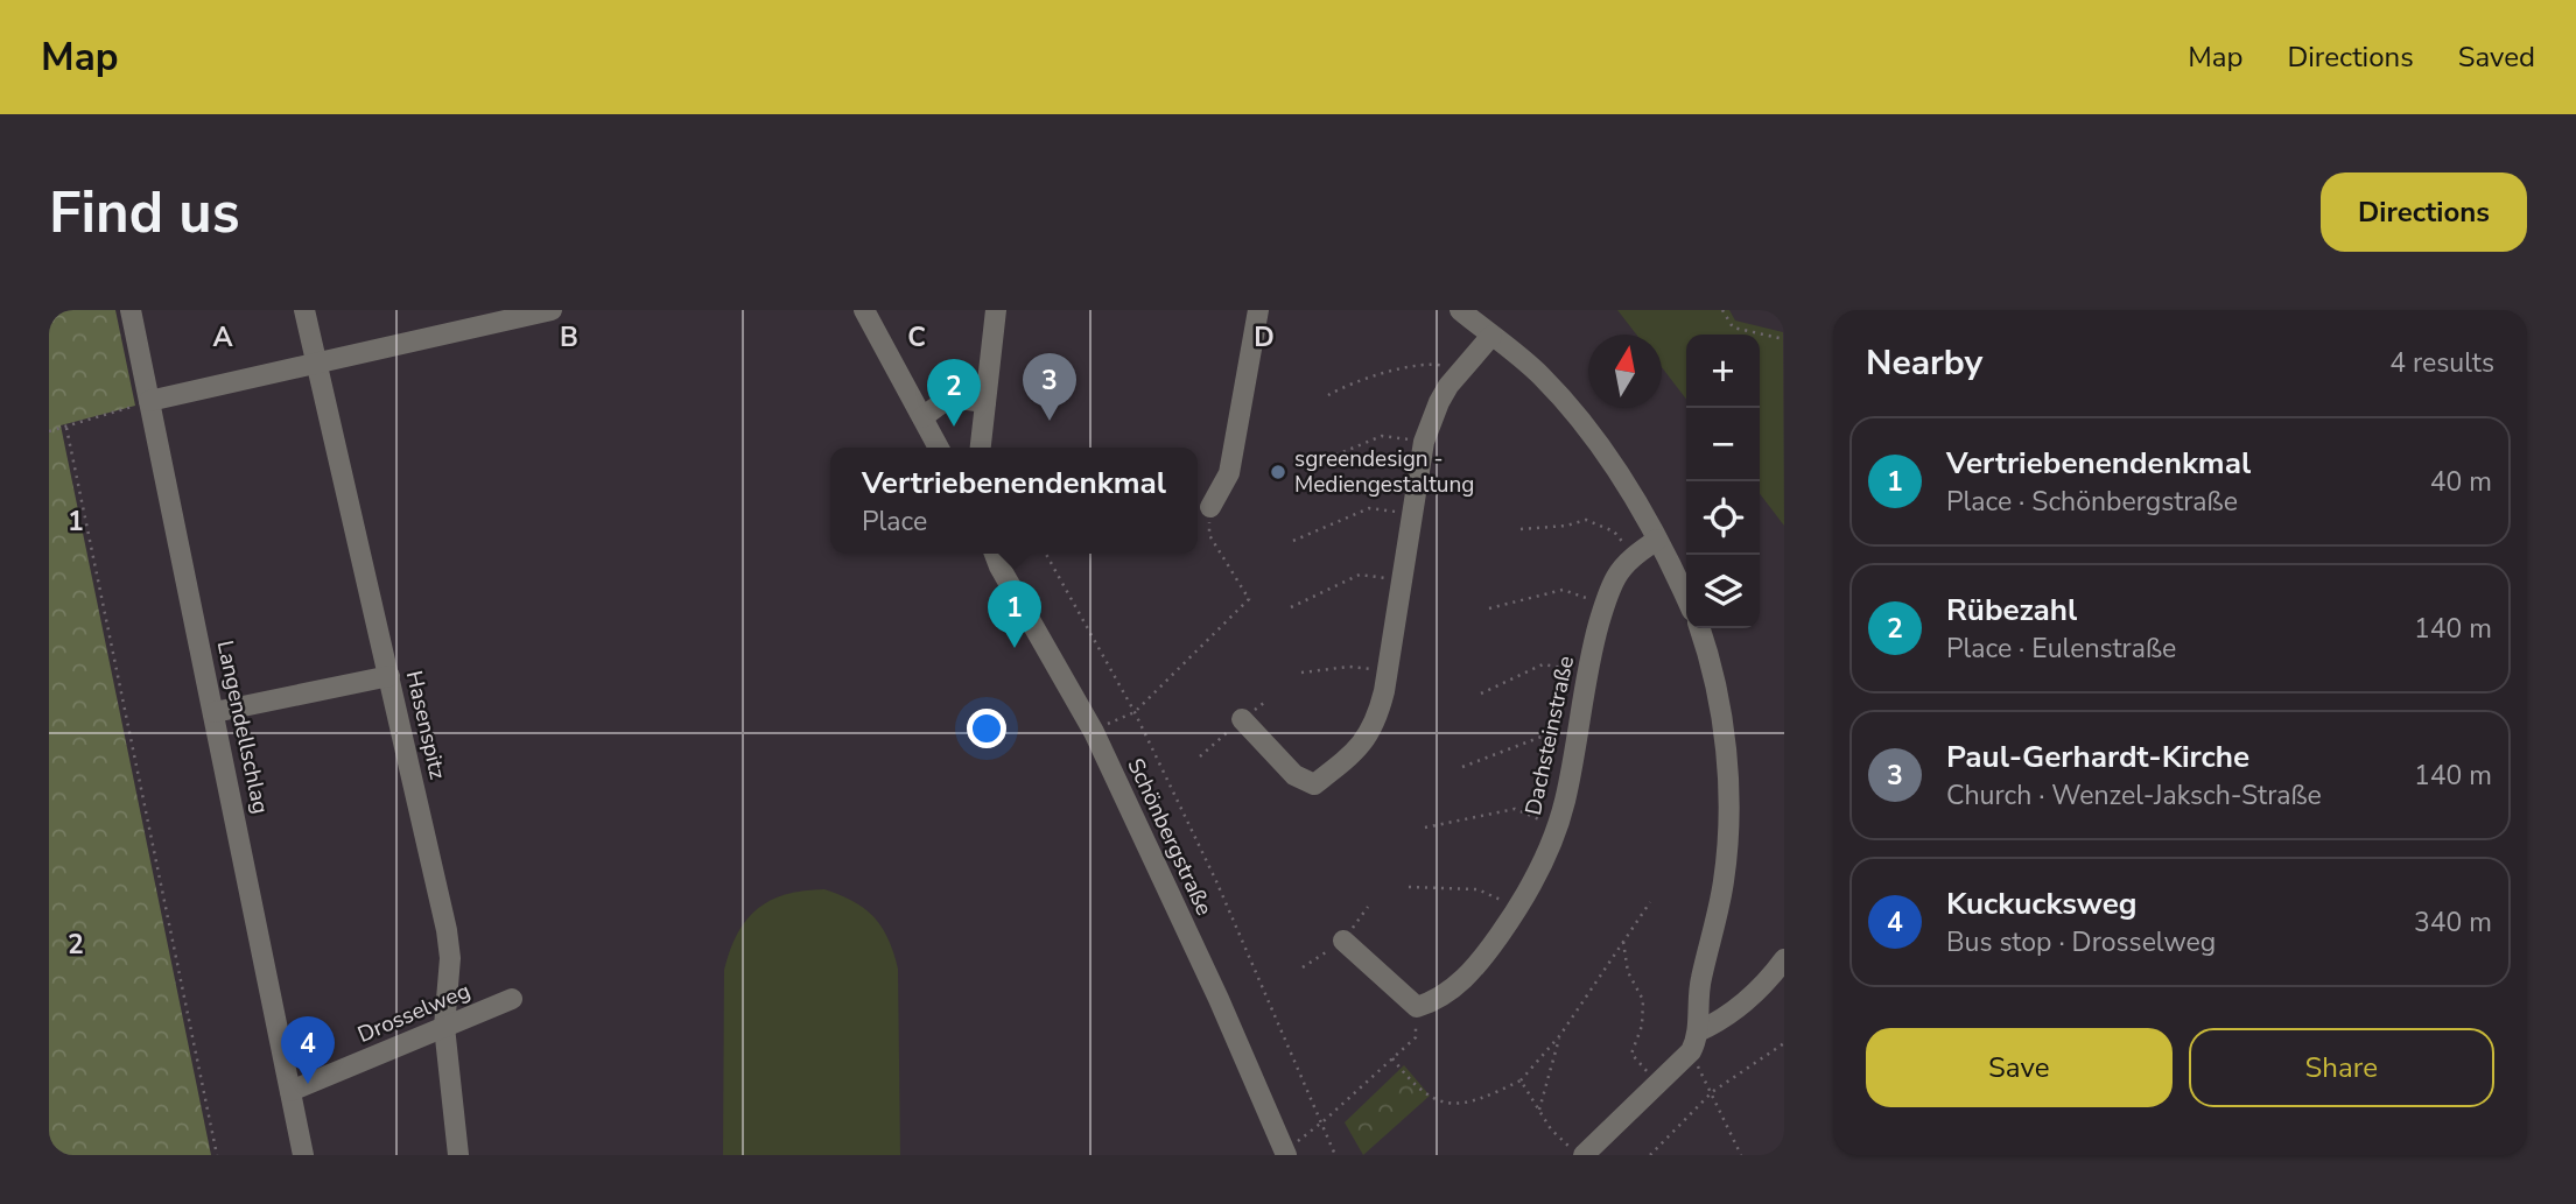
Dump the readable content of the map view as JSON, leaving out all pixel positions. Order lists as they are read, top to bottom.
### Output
{
  "streets": {
    "street": [
      "Hasenspitz",
      "Langendellschlag",
      "Dachsteinstraße",
      "Schönbergstraße",
      "Drosselweg"
    ]
  },
  "crossings": [
    ["Hasenspitz", "Drosselweg"],
    ["Langendellschlag", "Drosselweg"]
  ],
  "places": ["sgreendesign - Mediengestaltung"],
  "north": "top",
  "page": {
    "header": "Map",
    "nav": ["Map", "Directions", "Saved"],
    "buttons": [
      "Directions",
      ["Save", "Share"]
    ],
    "title": "Find us",
    "heading": ["Nearby", "4 results"],
    "map_buttons": ["+", "−"],
    "pins": [
      "3",
      "2",
      "1",
      "4"
    ],
    "list": [
      {
        "mark": "1",
        "name": "Vertriebenendenkmal",
        "note": "Place · Schönbergstraße",
        "value": "40 m"
      },
      {
        "mark": "2",
        "name": "Rübezahl",
        "note": "Place · Eulenstraße",
        "value": "140 m"
      },
      {
        "mark": "3",
        "name": "Paul-Gerhardt-Kirche",
        "note": "Church · Wenzel-Jaksch-Straße",
        "value": "140 m"
      },
      {
        "mark": "4",
        "name": "Kuckucksweg",
        "note": "Bus stop · Drosselweg",
        "value": "340 m"
      }
    ],
    "popup": ["Vertriebenendenkmal", "Place"]
  },
  "grid": {
    "columns": [
      "A",
      "B",
      "C",
      "D"
    ],
    "rows": ["1", "2"]
  }
}
